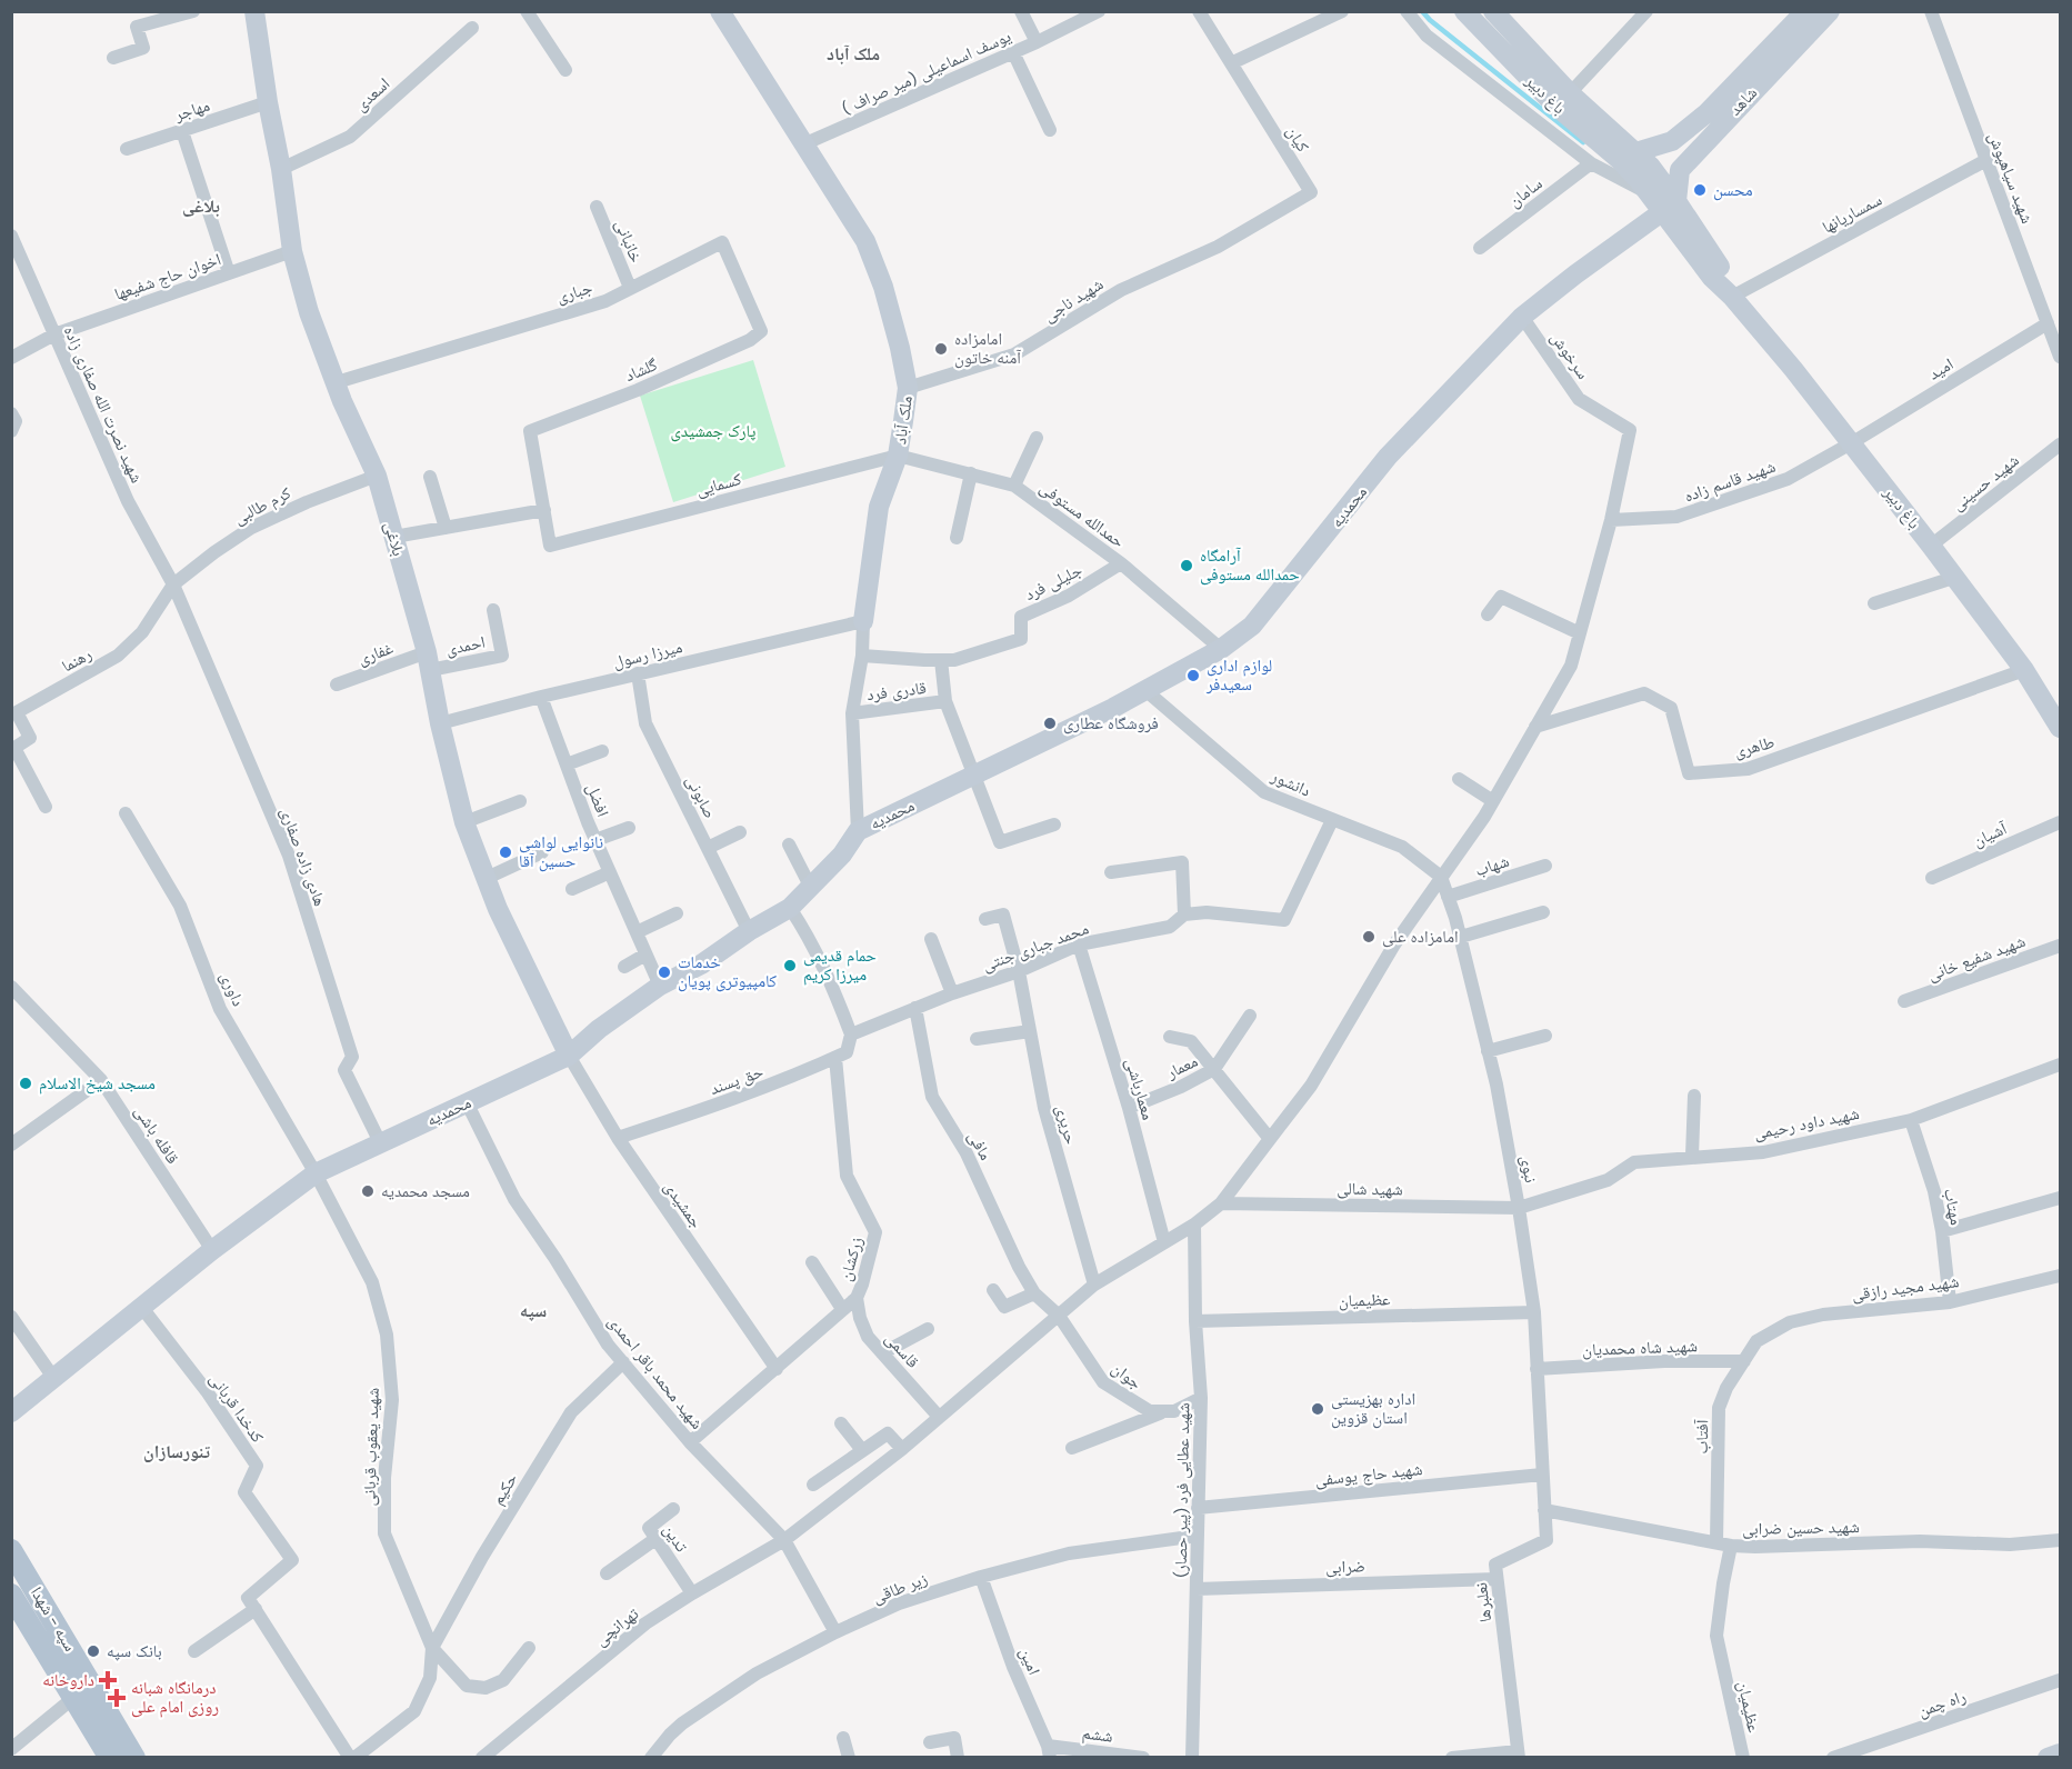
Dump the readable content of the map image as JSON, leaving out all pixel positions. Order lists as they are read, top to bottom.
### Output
{
  "streets": {
    "main road": ["سپه - شهدا"],
    "street": [
      "یوسف اسماعیلی (میر صراف )",
      "اسعدی",
      "باغ دبیر",
      "شاهد",
      "مهاجر",
      "کیان",
      "شهید سیاهپوش",
      "سامان",
      "سمساریانها",
      "خانبانی",
      "اخوان حاج شفیعها",
      "جباری",
      "شهید ناجی",
      "سرخوش",
      "امید",
      "گلشاد",
      "شهید نصرت الله صفاری زاده",
      "ملک آباد",
      "شهید قاسم زاده",
      "شهید حسینی",
      "کسمایی",
      "کرم طالبی",
      "محمدیه",
      "حمدالله مستوفی",
      "بلاغی",
      "جلیلی فرد",
      "احمدی",
      "غفاری",
      "میرزا رسول",
      "رهنما",
      "قادری فرد",
      "طاهری",
      "دانشور",
      "صابونی",
      "افضل",
      "آشیان",
      "هادی زاده صفاری",
      "شهاب",
      "محمد جباری جنتی",
      "شهید شفیع خانی",
      "داوری",
      "معمار",
      "حق پسند",
      "معمارباشی",
      "شهید داود رحیمی",
      "حریری",
      "قافله باشی",
      "مافی",
      "نبوی",
      "شهید شالی",
      "جمشیدی",
      "مهتاب",
      "زرکشان",
      "شهید مجید رازقی",
      "عظیمیان",
      "شهید شاه محمدیان",
      "قاسمی",
      "شهید محمد باقر احمدی",
      "جوان",
      "کدخدا قربانی",
      "آفتاب",
      "شهید یعقوب قربانی",
      "شهید حاج یوسفی",
      "حکیم",
      "شهید عطایی فرد (پیر حصار)",
      "شهید حسین ضرابی",
      "تدین",
      "ضرابی",
      "زیر طاقی",
      "نعلبرها",
      "تهرانچی",
      "امین",
      "راه چمن",
      "ششم"
    ]
  },
  "crossings": [
    ["یوسف اسماعیلی (میر صراف )", "ملک آباد"],
    ["اسعدی", "بلاغی"],
    ["باغ دبیر", "شاهد"],
    ["باغ دبیر", "سمساریانها"],
    ["باغ دبیر", "امید"],
    ["باغ دبیر", "شهید قاسم زاده"],
    ["باغ دبیر", "شهید حسینی"],
    ["باغ دبیر", "محمدیه"],
    ["باغ دبیر", "طاهری"],
    ["شاهد", "محمدیه"],
    ["مهاجر", "بلاغی"],
    ["کیان", "شهید ناجی"],
    ["شهید سیاهپوش", "سمساریانها"],
    ["شهید سیاهپوش", "امید"],
    ["خانبانی", "جباری"],
    ["اخوان حاج شفیعها", "شهید نصرت الله صفاری زاده"],
    ["اخوان حاج شفیعها", "بلاغی"],
    ["جباری", "گلشاد"],
    ["جباری", "بلاغی"],
    ["شهید ناجی", "ملک آباد"],
    ["سرخوش", "شهید قاسم زاده"],
    ["سرخوش", "محمدیه"],
    ["امید", "شهید قاسم زاده"],
    ["گلشاد", "کسمایی"],
    ["شهید نصرت الله صفاری زاده", "کرم طالبی"],
    ["شهید نصرت الله صفاری زاده", "رهنما"],
    ["شهید نصرت الله صفاری زاده", "هادی زاده صفاری"],
    ["ملک آباد", "کسمایی"],
    ["ملک آباد", "محمدیه"],
    ["ملک آباد", "حمدالله مستوفی"],
    ["ملک آباد", "جلیلی فرد"],
    ["ملک آباد", "میرزا رسول"],
    ["ملک آباد", "قادری فرد"],
    ["کسمایی", "حمدالله مستوفی"],
    ["کرم طالبی", "بلاغی"],
    ["کرم طالبی", "رهنما"],
    ["کرم طالبی", "هادی زاده صفاری"],
    ["محمدیه", "حمدالله مستوفی"],
    ["محمدیه", "بلاغی"],
    ["محمدیه", "دانشور"],
    ["محمدیه", "صابونی"],
    ["محمدیه", "افضل"],
    ["محمدیه", "هادی زاده صفاری"],
    ["محمدیه", "داوری"],
    ["محمدیه", "قافله باشی"],
    ["محمدیه", "جمشیدی"],
    ["محمدیه", "شهید محمد باقر احمدی"],
    ["محمدیه", "کدخدا قربانی"],
    ["محمدیه", "شهید یعقوب قربانی"],
    ["حمدالله مستوفی", "جلیلی فرد"],
    ["بلاغی", "احمدی"],
    ["بلاغی", "غفاری"],
    ["بلاغی", "میرزا رسول"],
    ["بلاغی", "جمشیدی"],
    ["احمدی", "غفاری"],
    ["میرزا رسول", "صابونی"],
    ["میرزا رسول", "افضل"],
    ["رهنما", "هادی زاده صفاری"],
    ["دانشور", "محمد جباری جنتی"],
    ["دانشور", "نبوی"],
    ["شهاب", "نبوی"],
    ["محمد جباری جنتی", "معمارباشی"],
    ["محمد جباری جنتی", "حریری"],
    ["محمد جباری جنتی", "مافی"],
    ["داوری", "شهید یعقوب قربانی"],
    ["معمار", "معمارباشی"],
    ["حق پسند", "جمشیدی"],
    ["حق پسند", "زرکشان"],
    ["شهید داود رحیمی", "نبوی"],
    ["شهید داود رحیمی", "شهید شالی"],
    ["شهید داود رحیمی", "مهتاب"],
    ["مافی", "جوان"],
    ["مافی", "تهرانچی"],
    ["نبوی", "شهید شالی"],
    ["نبوی", "عظیمیان"],
    ["نبوی", "شهید شاه محمدیان"],
    ["نبوی", "شهید حاج یوسفی"],
    ["نبوی", "نعلبرها"],
    ["جمشیدی", "زرکشان"],
    ["مهتاب", "شهید مجید رازقی"],
    ["زرکشان", "قاسمی"],
    ["زرکشان", "شهید محمد باقر احمدی"],
    ["شهید مجید رازقی", "آفتاب"],
    ["عظیمیان", "شهید عطایی فرد (پیر حصار)"],
    ["عظیمیان", "شهید حسین ضرابی"],
    ["شهید شاه محمدیان", "آفتاب"],
    ["قاسمی", "تهرانچی"],
    ["شهید محمد باقر احمدی", "حکیم"],
    ["شهید محمد باقر احمدی", "تهرانچی"],
    ["جوان", "تهرانچی"],
    ["آفتاب", "شهید حسین ضرابی"],
    ["شهید یعقوب قربانی", "حکیم"],
    ["شهید حاج یوسفی", "شهید عطایی فرد (پیر حصار)"],
    ["شهید حاج یوسفی", "نعلبرها"],
    ["شهید عطایی فرد (پیر حصار)", "ضرابی"],
    ["شهید عطایی فرد (پیر حصار)", "زیر طاقی"],
    ["شهید حسین ضرابی", "نعلبرها"],
    ["تدین", "تهرانچی"],
    ["ضرابی", "نعلبرها"],
    ["زیر طاقی", "امین"],
    ["امین", "ششم"]
  ],
  "districts": [
    "ملک آباد",
    "بلاغی",
    "سپه",
    "تنورسازان"
  ],
  "parks": ["پارک جمشیدی"],
  "places": {
    "other": [
      "محسن",
      "امامزاده آمنه خاتون",
      "آرامگاه حمدالله مستوفی",
      "لوازم ادارى سعيدفر",
      "فروشگاه عطاری",
      "نانوایی لواشی حسین آقا",
      "امامزاده علی",
      "حمام قدیمی میرزا کریم",
      "خدمات کامپیوتری پویان",
      "مسجد شیخ الاسلام",
      "مسجد محمدیه",
      "اداره بهزیستی استان قزوین",
      "بانک سپه"
    ],
    "health": ["داروخانه", "درمانگاه شبانه روزی امام علی"]
  }
}
